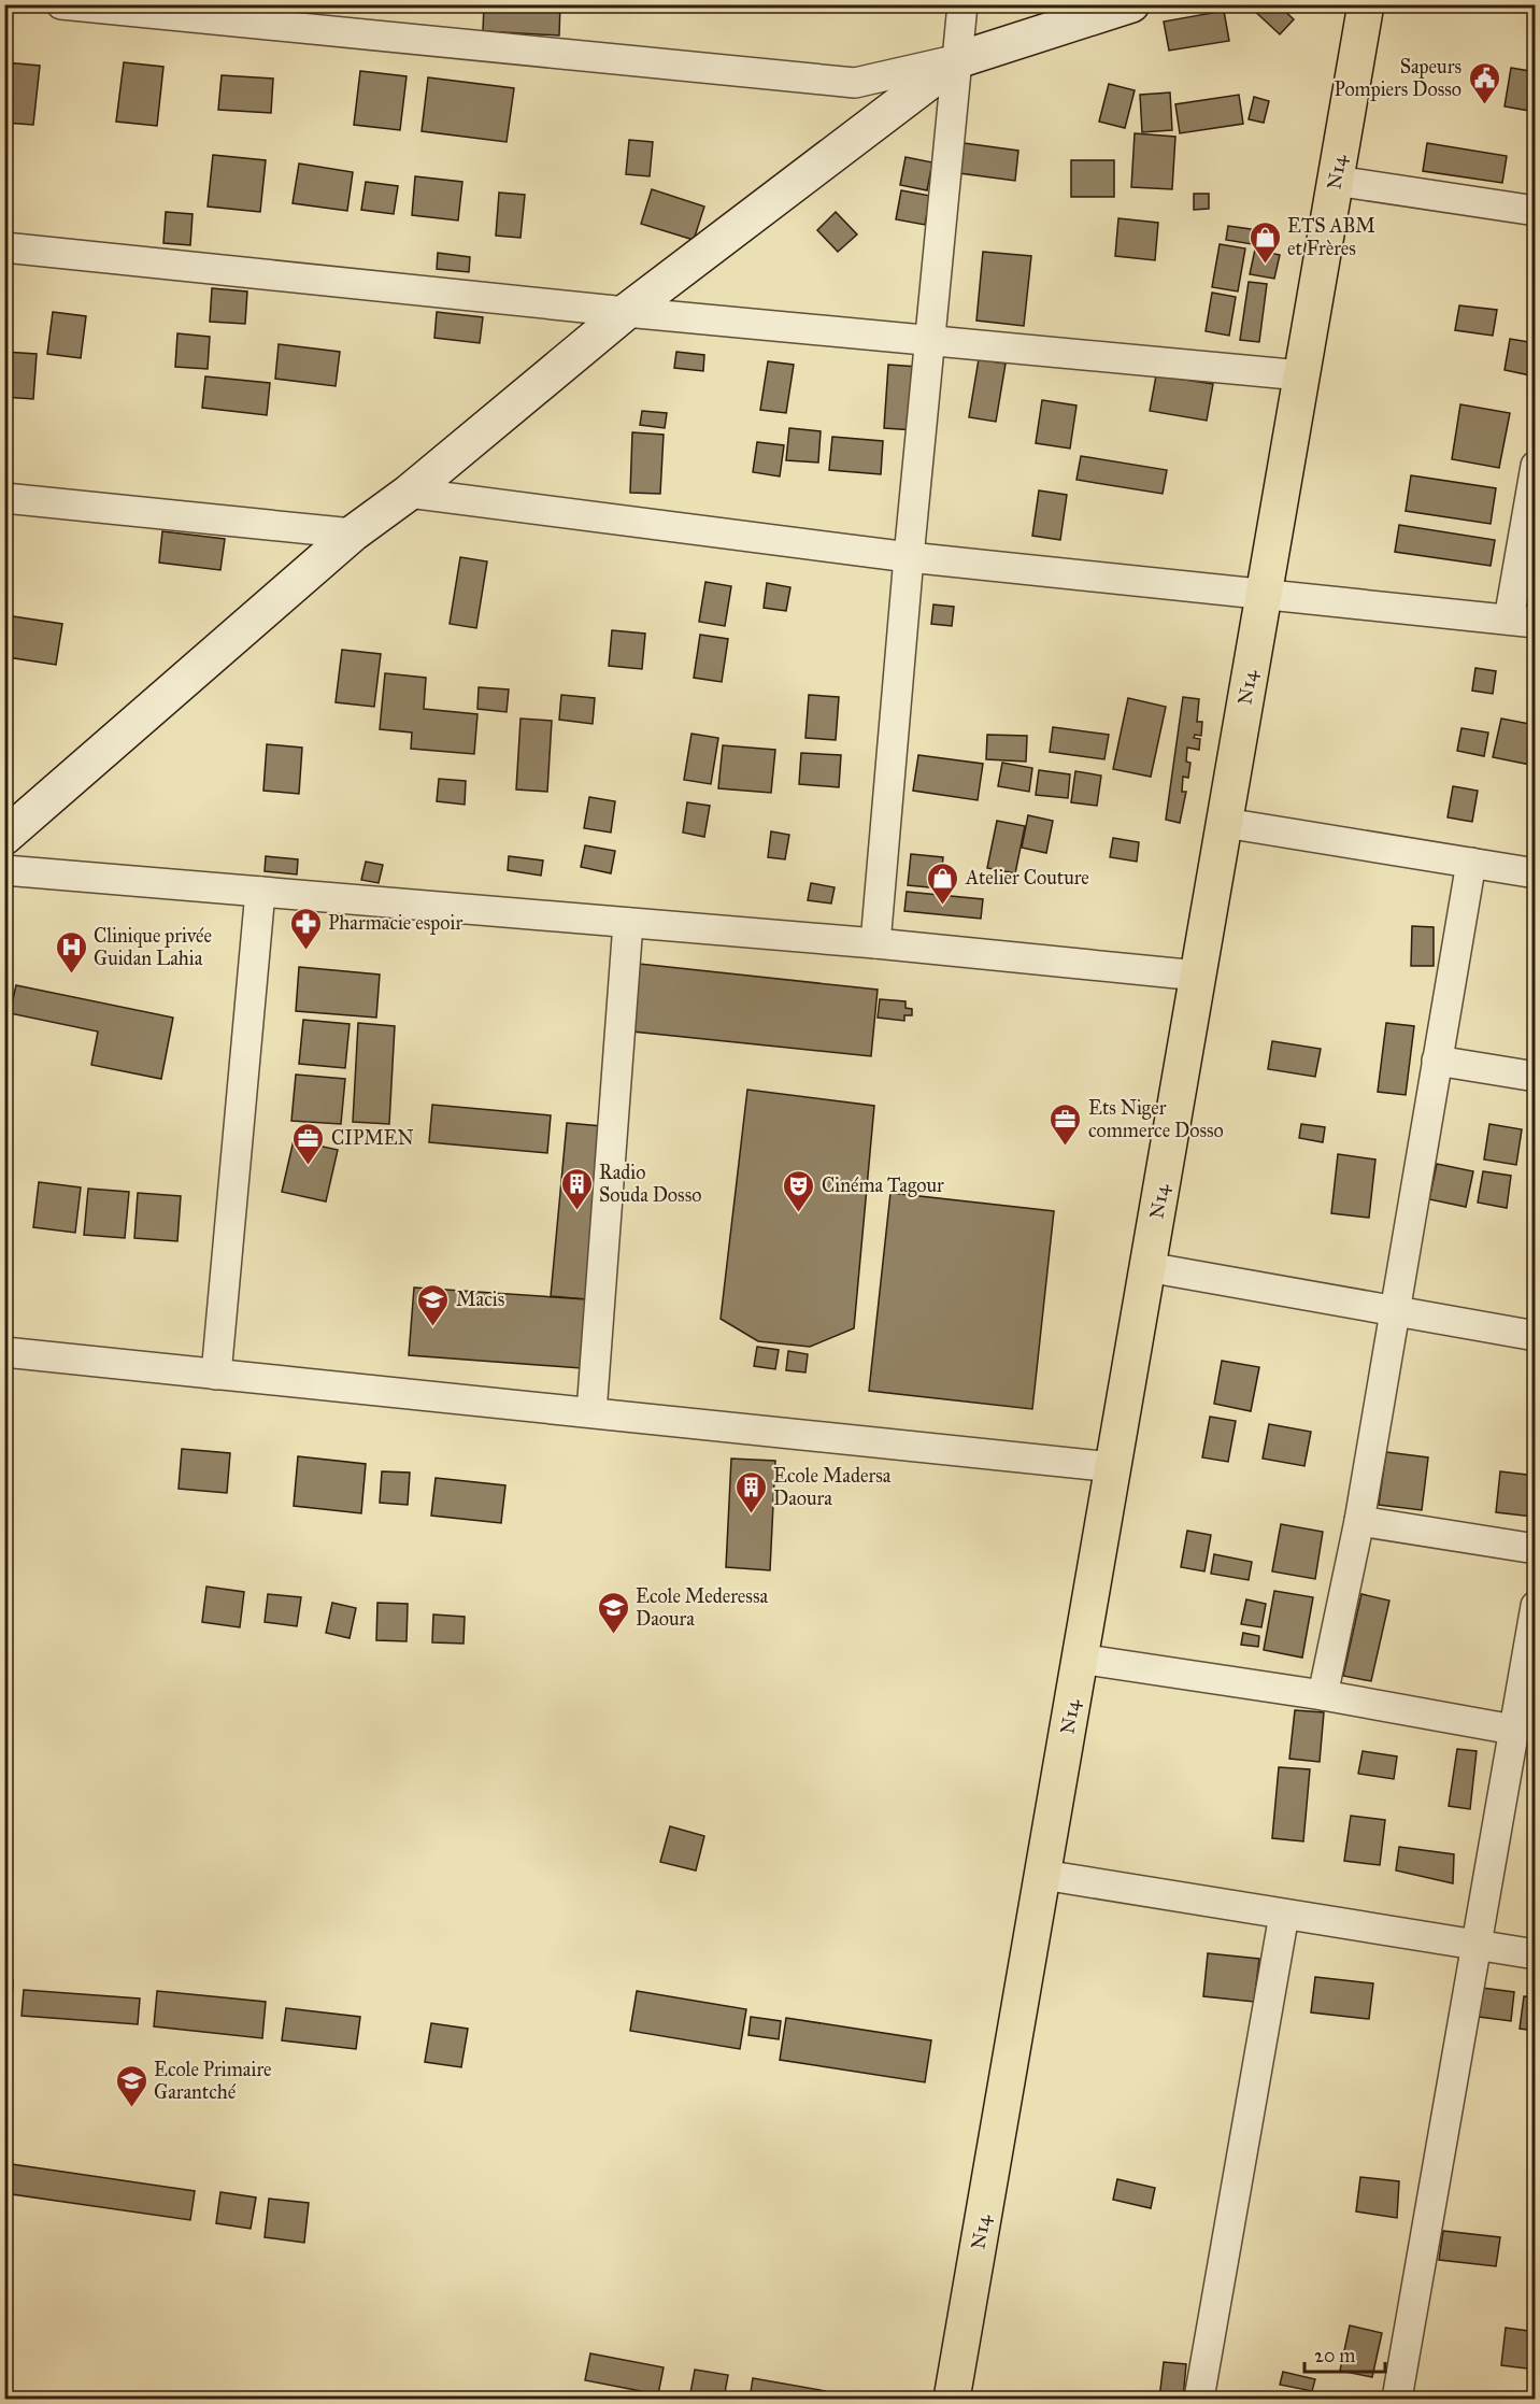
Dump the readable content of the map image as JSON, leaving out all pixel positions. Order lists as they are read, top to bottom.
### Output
{
  "streets": {
    "main road": ["N14"]
  },
  "places": {
    "public building": ["Sapeurs Pompiers Dosso"],
    "shop": ["ETS ABM et Frères", "Atelier Couture"],
    "pharmacy": ["Pharmacie espoir"],
    "hospital": ["Clinique privée Guidan Lahia"],
    "office": ["Ets Niger commerce Dosso", "CIPMEN"],
    "building": ["Radio Souda Dosso", "Ecole Madersa Daoura"],
    "theatre": ["Cinéma Tagour"],
    "school or university": ["Macis", "Ecole Mederessa Daoura", "Ecole Primaire Garantché"]
  },
  "scale_bar": "20 m"
}
